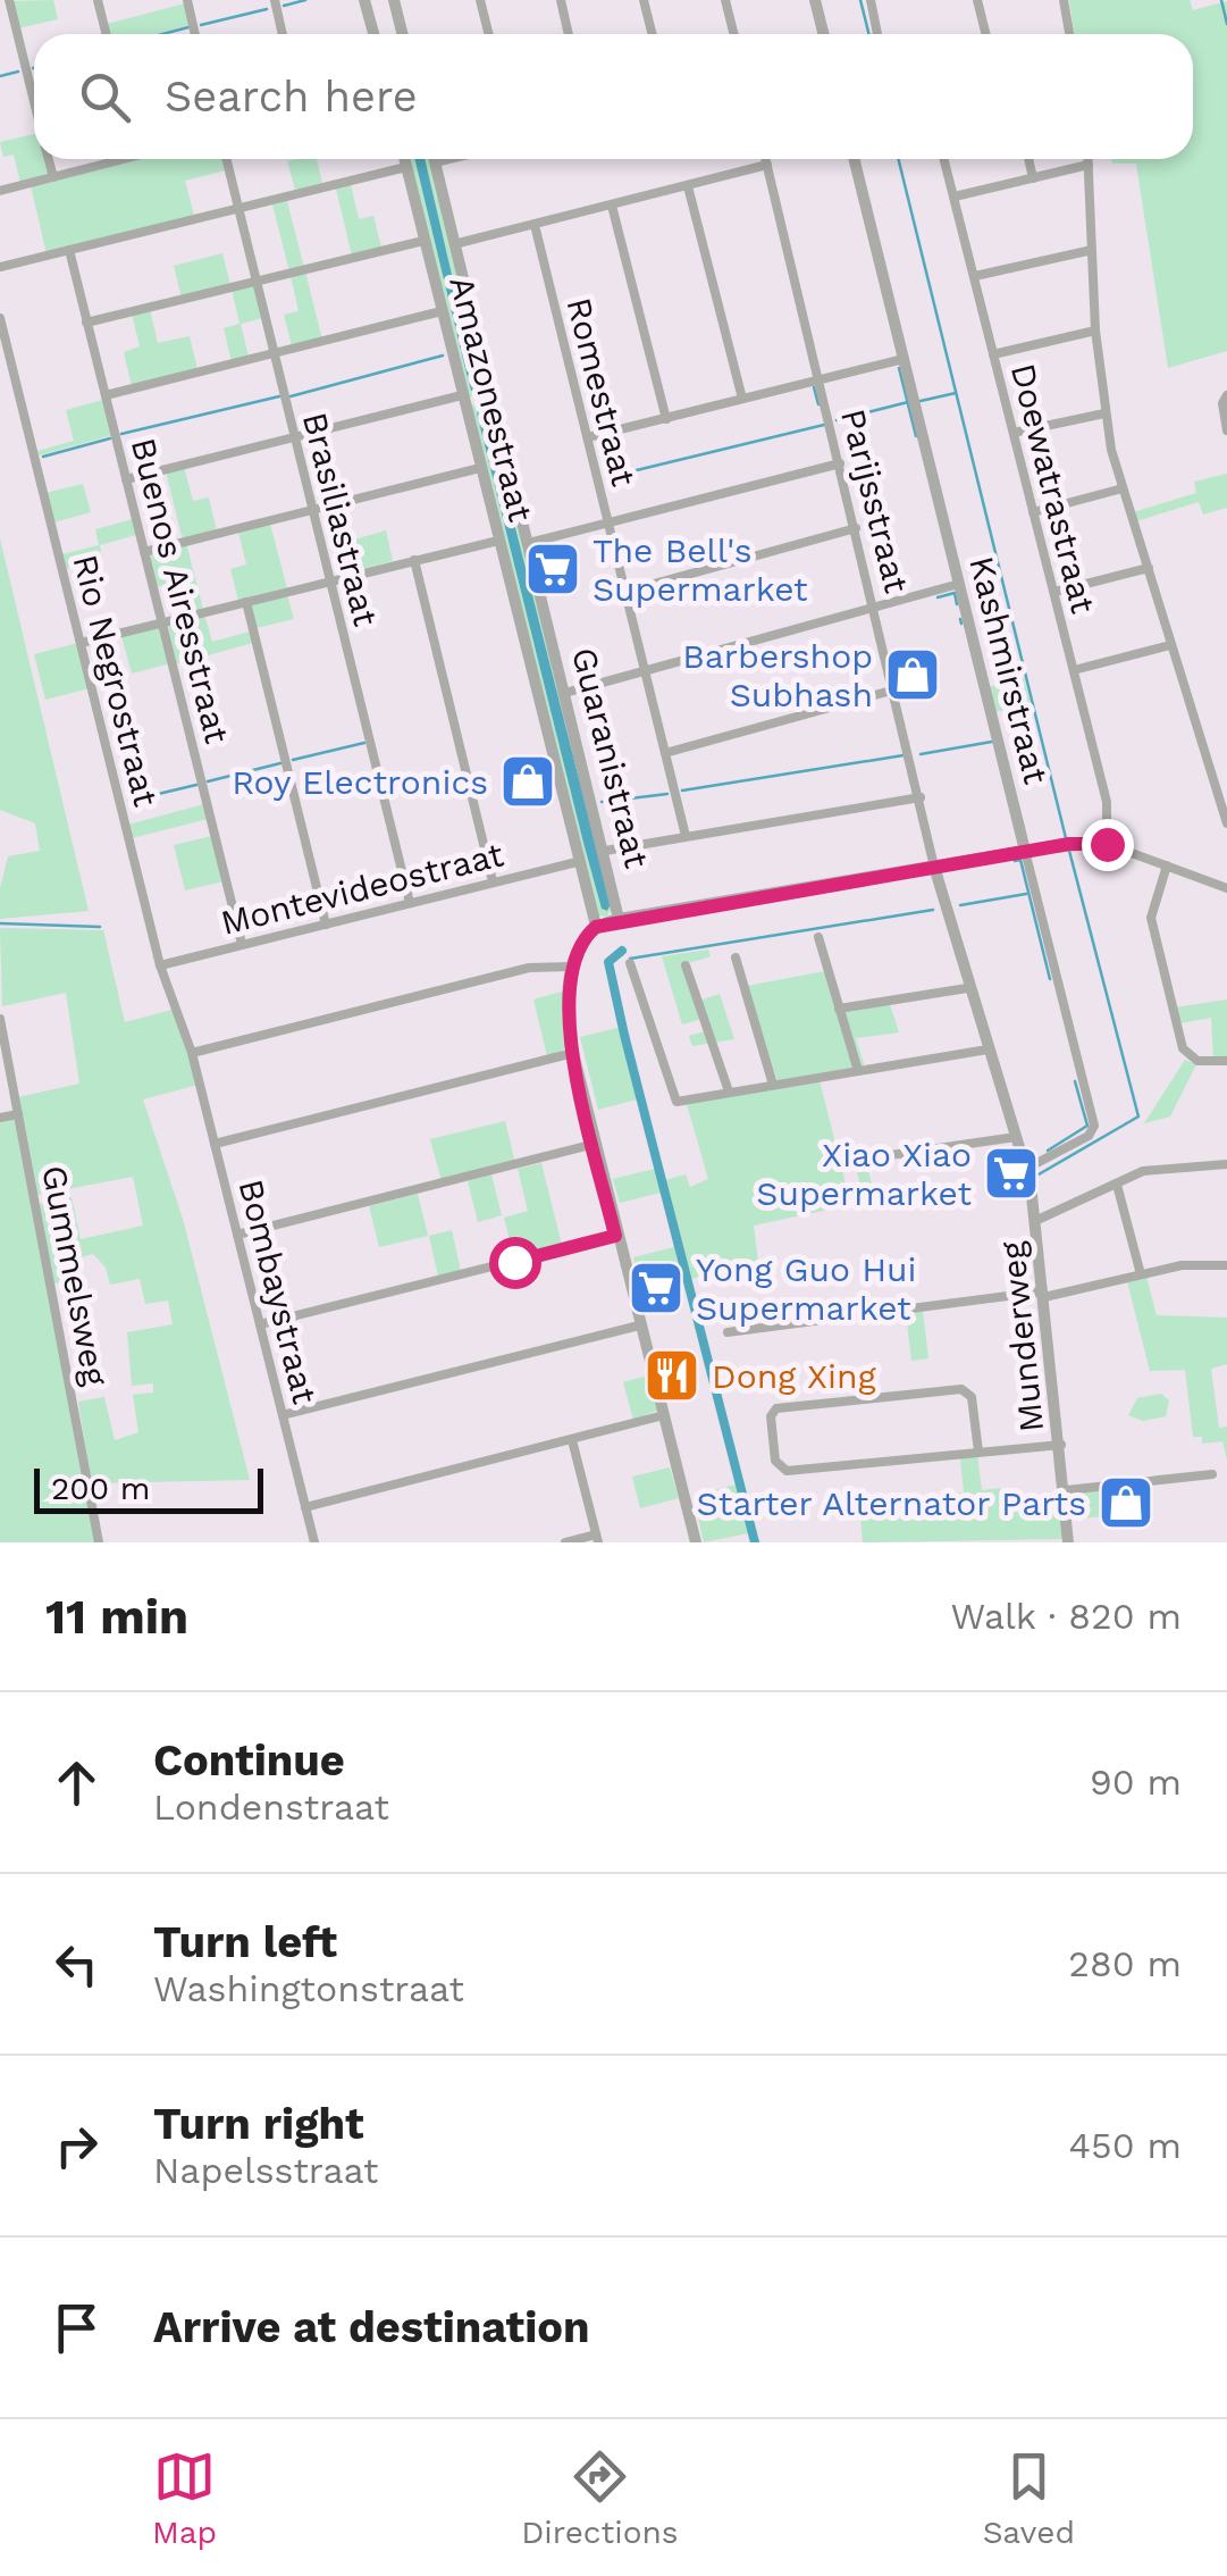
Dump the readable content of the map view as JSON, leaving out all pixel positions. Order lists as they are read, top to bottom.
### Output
{
  "streets": {
    "street": [
      "Romestraat",
      "Amazonestraat",
      "Doewatrastraat",
      "Parijsstraat",
      "Brasiliastraat",
      "Buenos Airesstraat",
      "Kashmirstraat",
      "Rio Negrostraat",
      "Guaranistraat",
      "Montevideostraat",
      "Gummelsweg",
      "Bombaystraat",
      "Munderweg"
    ]
  },
  "crossings": [
    ["Amazonestraat", "Montevideostraat"],
    ["Parijsstraat", "Munderweg"],
    ["Brasiliastraat", "Montevideostraat"],
    ["Buenos Airesstraat", "Montevideostraat"],
    ["Kashmirstraat", "Munderweg"],
    ["Rio Negrostraat", "Montevideostraat"],
    ["Rio Negrostraat", "Bombaystraat"]
  ],
  "places": {
    "supermarket": ["The Bell's Supermarket", "Xiao Xiao Supermarket", "Yong Guo Hui Supermarket"],
    "shop": ["Barbershop Subhash", "Roy Electronics", "Starter Alternator Parts"],
    "restaurant": ["Dong Xing"]
  },
  "scale_bar": "200 m",
  "page": {
    "search": "Search here",
    "scale": "200 m",
    "heading": ["11 min", "Walk · 820 m"],
    "list": [
      ["Continue", "Londenstraat", "90 m"],
      ["Turn left", "Washingtonstraat", "280 m"],
      ["Turn right", "Napelsstraat", "450 m"],
      "Arrive at destination"
    ],
    "nav": ["Map", "Directions", "Saved"]
  }
}
